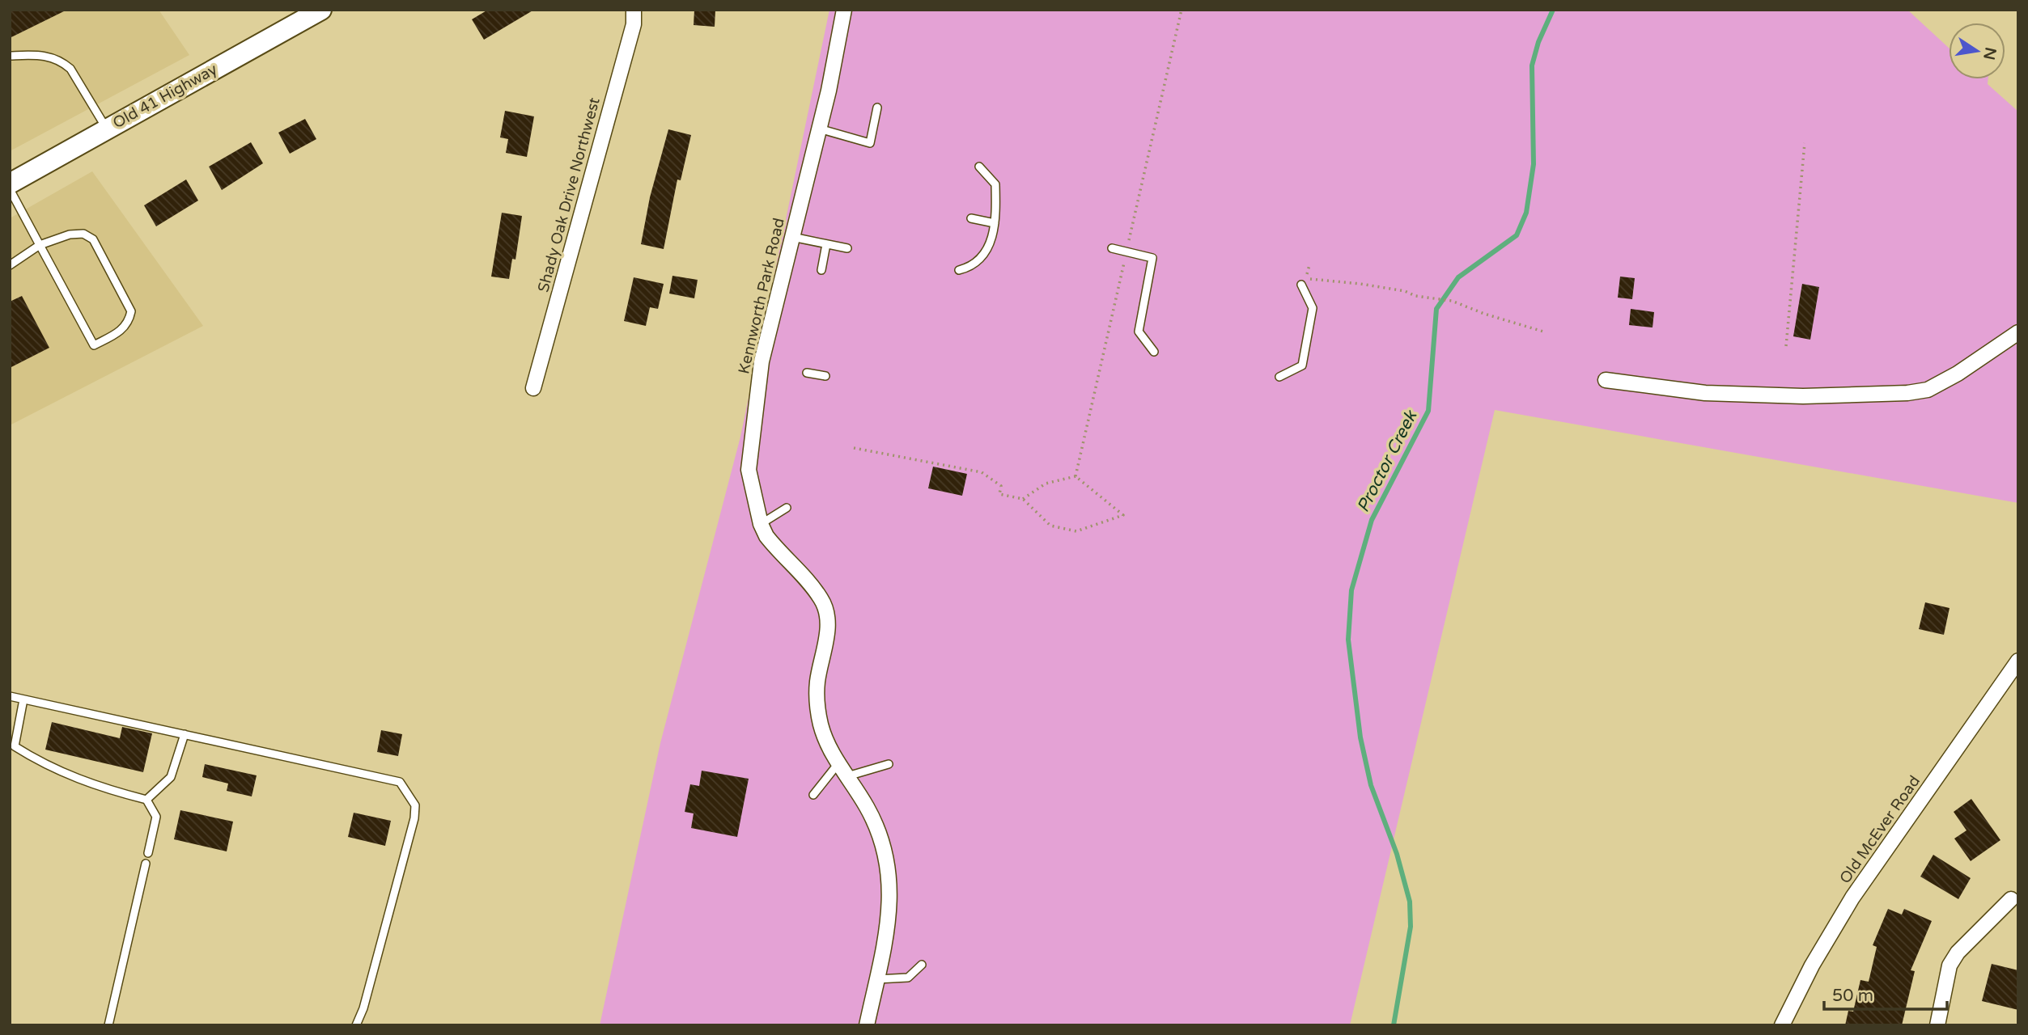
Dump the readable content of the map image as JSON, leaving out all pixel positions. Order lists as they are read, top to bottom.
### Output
{
  "streets": {
    "main road": ["Old 41 Highway"],
    "street": ["Shady Oak Drive Northwest", "Kennworth Park Road", "Old McEver Road"]
  },
  "water": ["Proctor Creek"],
  "scale_bar": "50 m",
  "north": "right"
}
